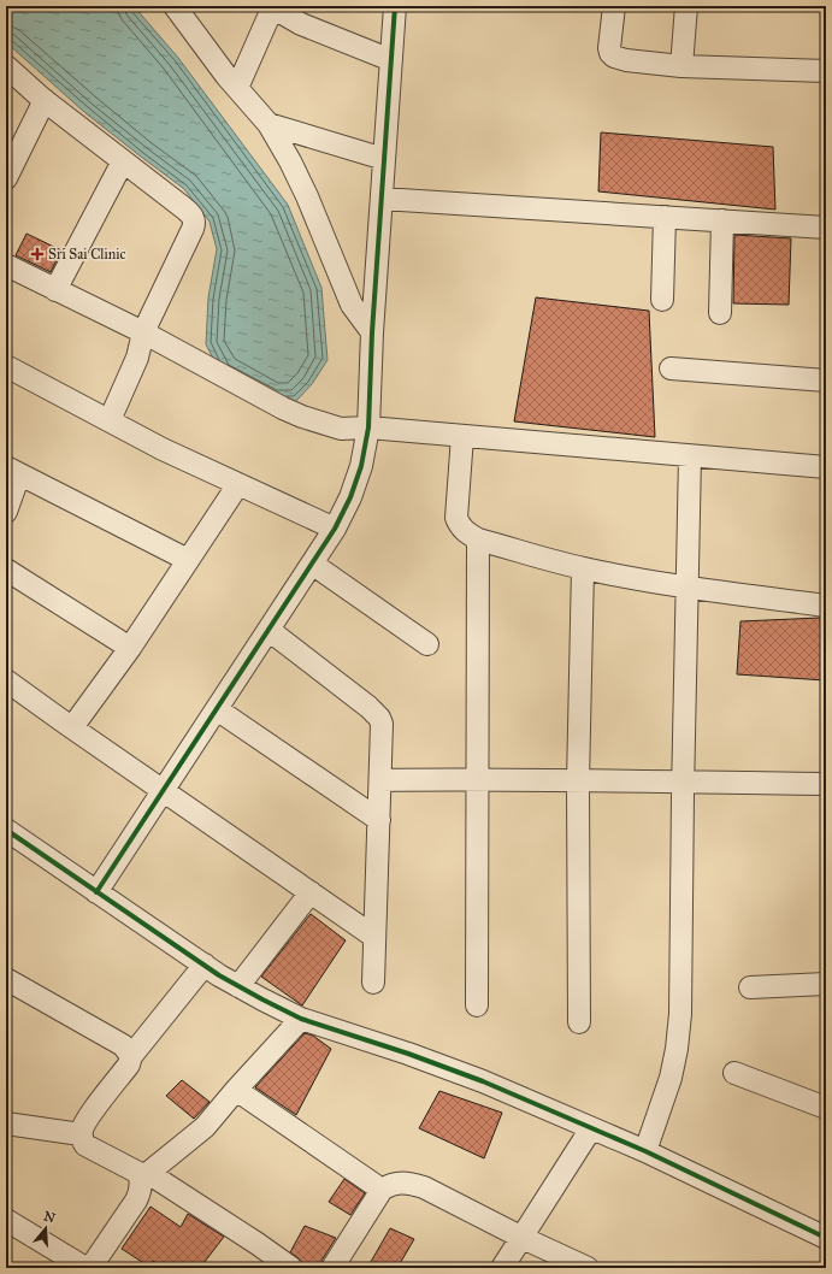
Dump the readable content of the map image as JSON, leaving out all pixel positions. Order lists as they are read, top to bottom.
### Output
{
  "places": {
    "health": ["Sri Sai Clinic"]
  },
  "north": "top"
}
